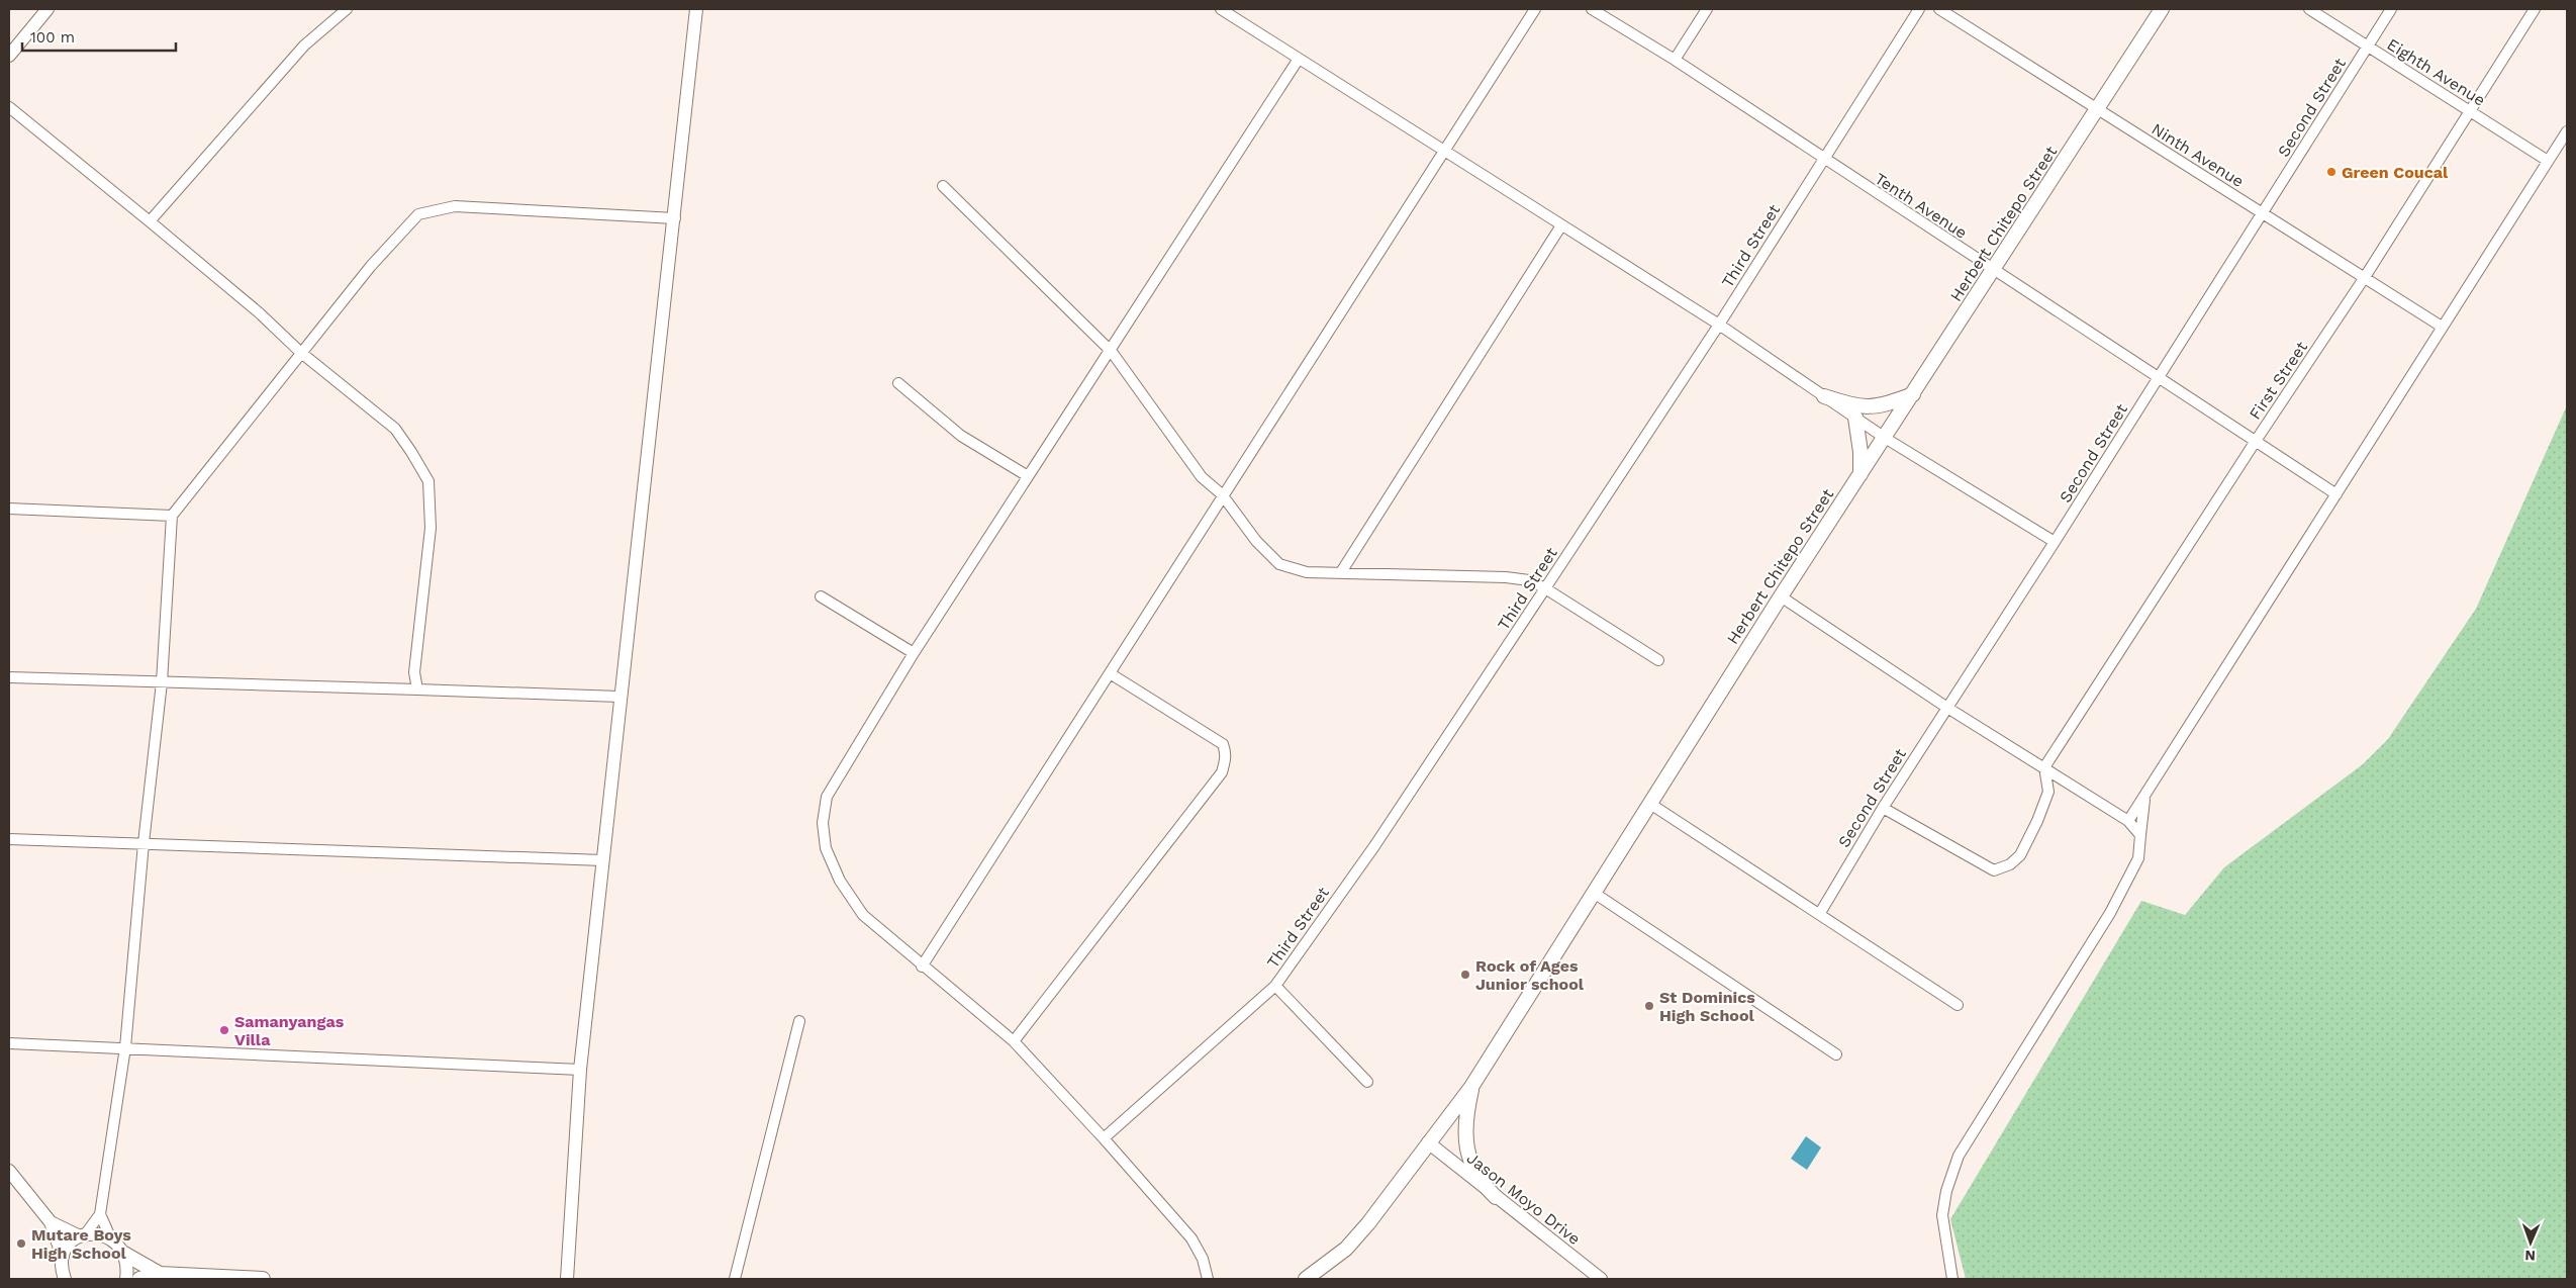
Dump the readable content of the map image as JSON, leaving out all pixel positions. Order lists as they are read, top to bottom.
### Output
{
  "streets": {
    "main road": ["Herbert Chitepo Street"],
    "street": [
      "Eighth Avenue",
      "Second Street",
      "Ninth Avenue",
      "Tenth Avenue",
      "Third Street",
      "First Street",
      "Jason Moyo Drive"
    ]
  },
  "crossings": [
    ["Eighth Avenue", "Second Street"],
    ["Eighth Avenue", "First Street"],
    ["Second Street", "Ninth Avenue"],
    ["Second Street", "Tenth Avenue"],
    ["Ninth Avenue", "Herbert Chitepo Street"],
    ["Ninth Avenue", "First Street"],
    ["Tenth Avenue", "Herbert Chitepo Street"],
    ["Tenth Avenue", "Third Street"],
    ["Tenth Avenue", "First Street"],
    ["Herbert Chitepo Street", "Jason Moyo Drive"]
  ],
  "places": [
    "Green Coucal",
    "Rock of Ages Junior school",
    "St Dominics High School",
    "Samanyangas Villa",
    "Mutare Boys High School"
  ],
  "scale_bar": "100 m",
  "north": "bottom"
}
